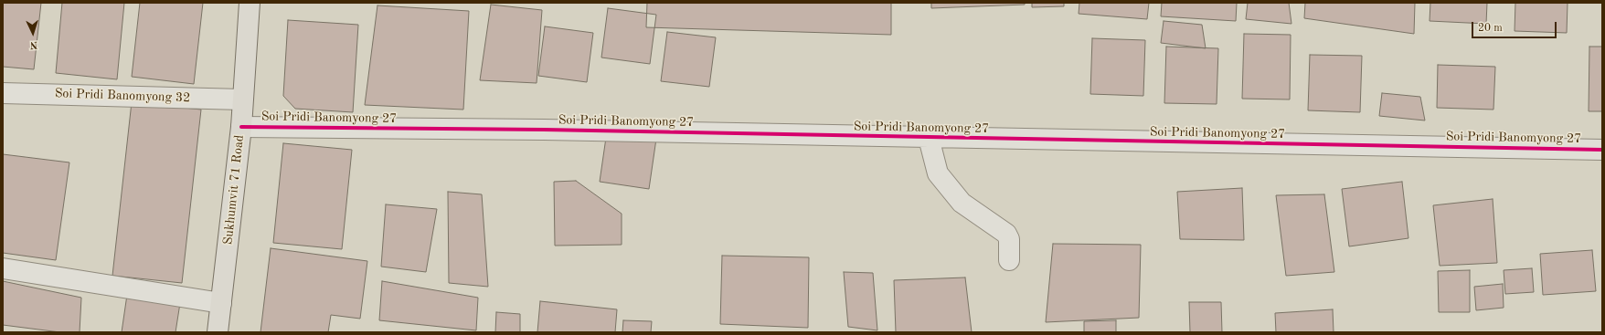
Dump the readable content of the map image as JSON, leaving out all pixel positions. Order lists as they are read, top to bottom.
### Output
{
  "streets": {
    "main road": ["Sukhumvit 71 Road"],
    "street": ["Soi Pridi Banomyong 32", "Soi Pridi Banomyong 27"]
  },
  "crossings": [
    ["Soi Pridi Banomyong 32", "Sukhumvit 71 Road"],
    ["Soi Pridi Banomyong 27", "Sukhumvit 71 Road"]
  ],
  "scale_bar": "20 m",
  "north": "bottom"
}
